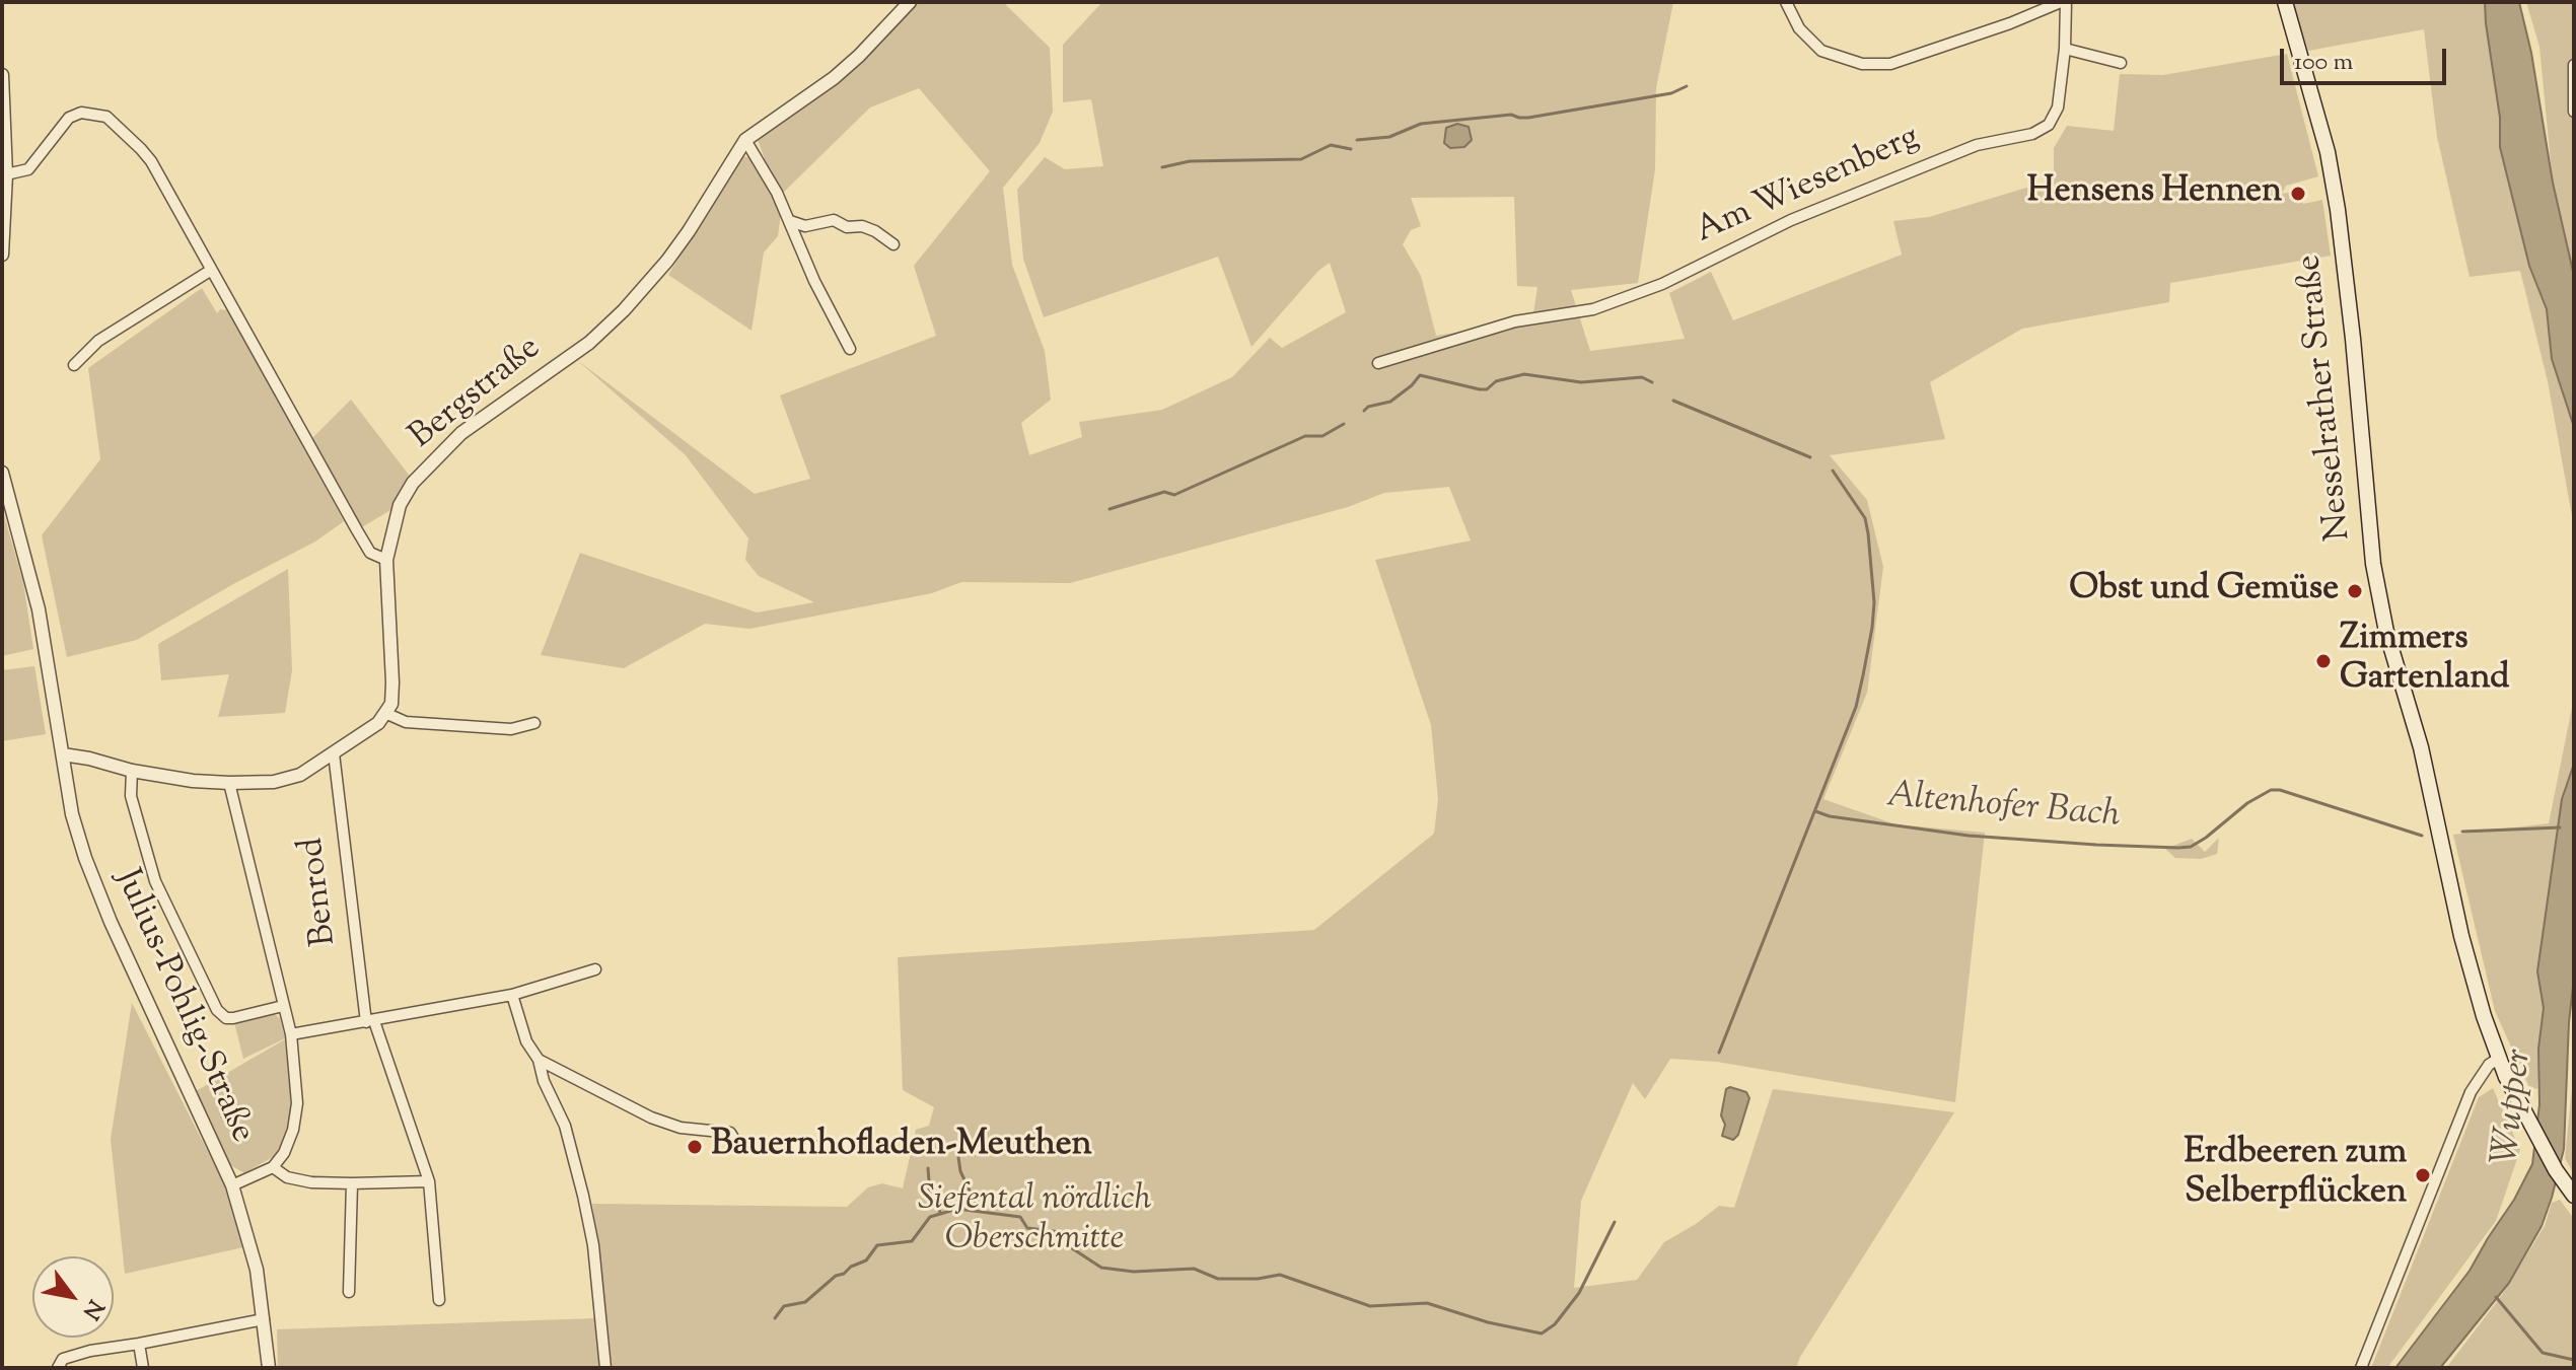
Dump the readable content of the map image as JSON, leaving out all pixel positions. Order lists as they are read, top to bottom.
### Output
{
  "streets": {
    "main road": ["Nesselrather Straße"],
    "street": [
      "Am Wiesenberg",
      "Bergstraße",
      "Benrod",
      "Julius-Pohlig-Straße"
    ]
  },
  "water": ["Altenhofer Bach", "Wupper"],
  "parks": ["Siefental nördlich Oberschmitte"],
  "places": [
    "Hensens Hennen",
    "Obst und Gemüse",
    "Zimmers Gartenland",
    "Bauernhofladen-Meuthen",
    "Erdbeeren zum Selberpflücken"
  ],
  "scale_bar": "100 m",
  "north": "bottom right"
}
